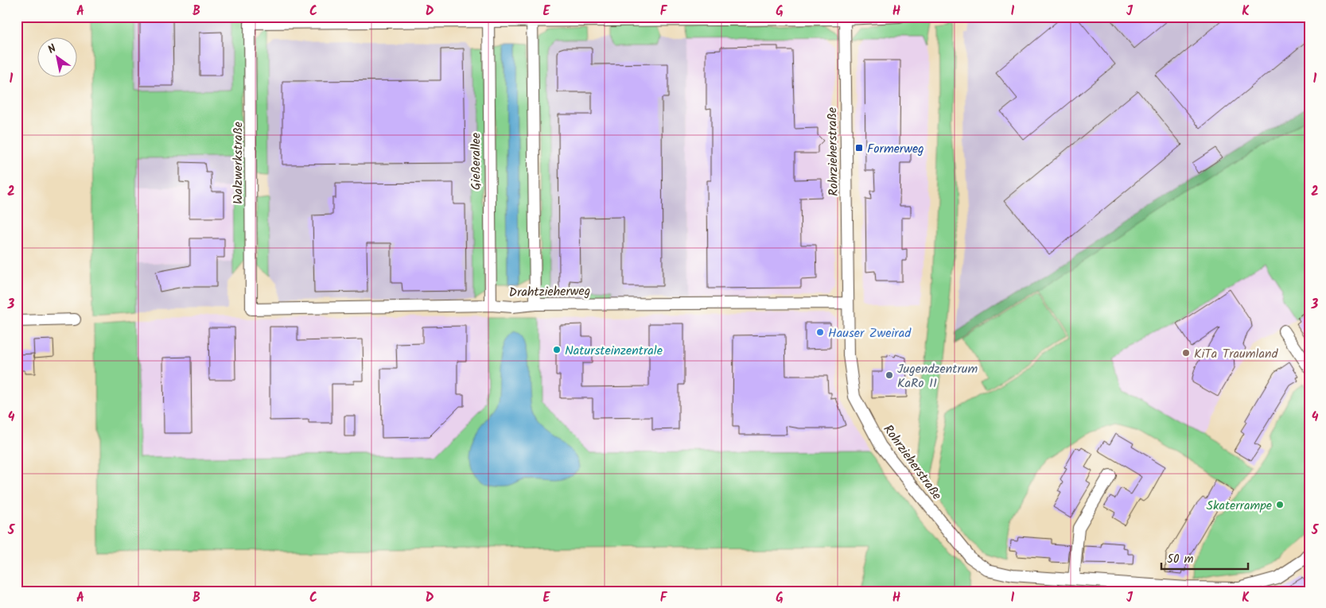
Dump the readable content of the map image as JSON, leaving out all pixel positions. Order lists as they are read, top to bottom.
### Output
{
  "streets": {
    "street": [
      "Rohrzieherstraße",
      "Gießerallee",
      "Walzwerkstraße",
      "Drahtzieherweg"
    ]
  },
  "crossings": [
    ["Rohrzieherstraße", "Drahtzieherweg"],
    ["Gießerallee", "Drahtzieherweg"],
    ["Walzwerkstraße", "Drahtzieherweg"]
  ],
  "places": {
    "transit": ["Formerweg"],
    "other": [
      "Hauser Zweirad",
      "Natursteinzentrale",
      "KiTa Traumland",
      "Jugendzentrum KaRo 11",
      "Skaterrampe"
    ]
  },
  "scale_bar": "50 m",
  "north": "top left",
  "grid": {
    "columns": [
      "A",
      "B",
      "C",
      "D",
      "E",
      "F",
      "G",
      "H",
      "I",
      "J",
      "K"
    ],
    "rows": [
      "1",
      "2",
      "3",
      "4",
      "5"
    ]
  }
}
